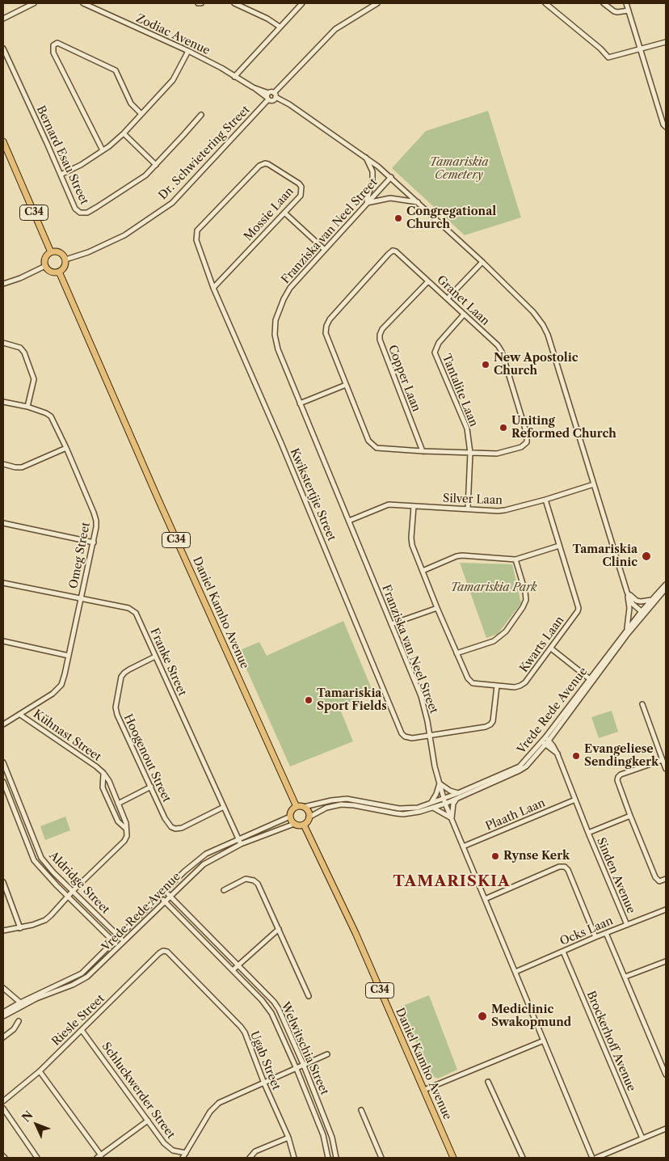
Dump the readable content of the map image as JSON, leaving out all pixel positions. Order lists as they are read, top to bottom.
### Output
{
  "streets": {
    "main road": ["C34", "Daniel Kamho Avenue"],
    "street": [
      "Zodiac Avenue",
      "Dr. Schwietering Street",
      "Bernard Esau Street",
      "Mossie Laan",
      "Franziska van Neel Street",
      "Granet Laan",
      "Copper Laan",
      "Tantalite Laan",
      "Kwikstertjie Street",
      "Silver Laan",
      "Omeg Street",
      "Kwarts Laan",
      "Franke Street",
      "Vrede Rede Avenue",
      "Kühnast Street",
      "Hoogenout Street",
      "Plaath Laan",
      "Sinden Avenue",
      "Aldridge Street",
      "Ocks Laan",
      "Riesle Street",
      "Brockerhoff Avenue",
      "Welwitschia Street",
      "Ugab Street",
      "Schluckwerder Street"
    ]
  },
  "crossings": [
    ["Zodiac Avenue", "Dr. Schwietering Street"],
    ["Dr. Schwietering Street", "C34"],
    ["Dr. Schwietering Street", "Daniel Kamho Avenue"],
    ["C34", "Daniel Kamho Avenue"],
    ["Mossie Laan", "Kwikstertjie Street"],
    ["Franziska van Neel Street", "Kwikstertjie Street"],
    ["Franziska van Neel Street", "Silver Laan"],
    ["Franziska van Neel Street", "Vrede Rede Avenue"],
    ["Franziska van Neel Street", "Plaath Laan"],
    ["Franziska van Neel Street", "Ocks Laan"],
    ["Granet Laan", "Copper Laan"],
    ["Granet Laan", "Tantalite Laan"],
    ["Tantalite Laan", "Silver Laan"],
    ["Kwikstertjie Street", "Kwarts Laan"],
    ["Silver Laan", "Kwarts Laan"],
    ["Omeg Street", "Franke Street"],
    ["Omeg Street", "Kühnast Street"],
    ["Daniel Kamho Avenue", "Vrede Rede Avenue"],
    ["Franke Street", "Vrede Rede Avenue"],
    ["Franke Street", "Hoogenout Street"],
    ["Vrede Rede Avenue", "Sinden Avenue"],
    ["Vrede Rede Avenue", "Aldridge Street"],
    ["Vrede Rede Avenue", "Welwitschia Street"],
    ["Plaath Laan", "Sinden Avenue"],
    ["Sinden Avenue", "Ocks Laan"],
    ["Ocks Laan", "Brockerhoff Avenue"],
    ["Riesle Street", "Ugab Street"],
    ["Riesle Street", "Schluckwerder Street"]
  ],
  "districts": ["TAMARISKIA"],
  "parks": ["Tamariskia Cemetery", "Tamariskia Park"],
  "places": [
    "Congregational Church",
    "New Apostolic Church",
    "Uniting Reformed Church",
    "Tamariskia Clinic",
    "Tamariskia Sport Fields",
    "Evangeliese Sendingkerk",
    "Rynse Kerk",
    "Mediclinic Swakopmund"
  ],
  "north": "top left"
}
